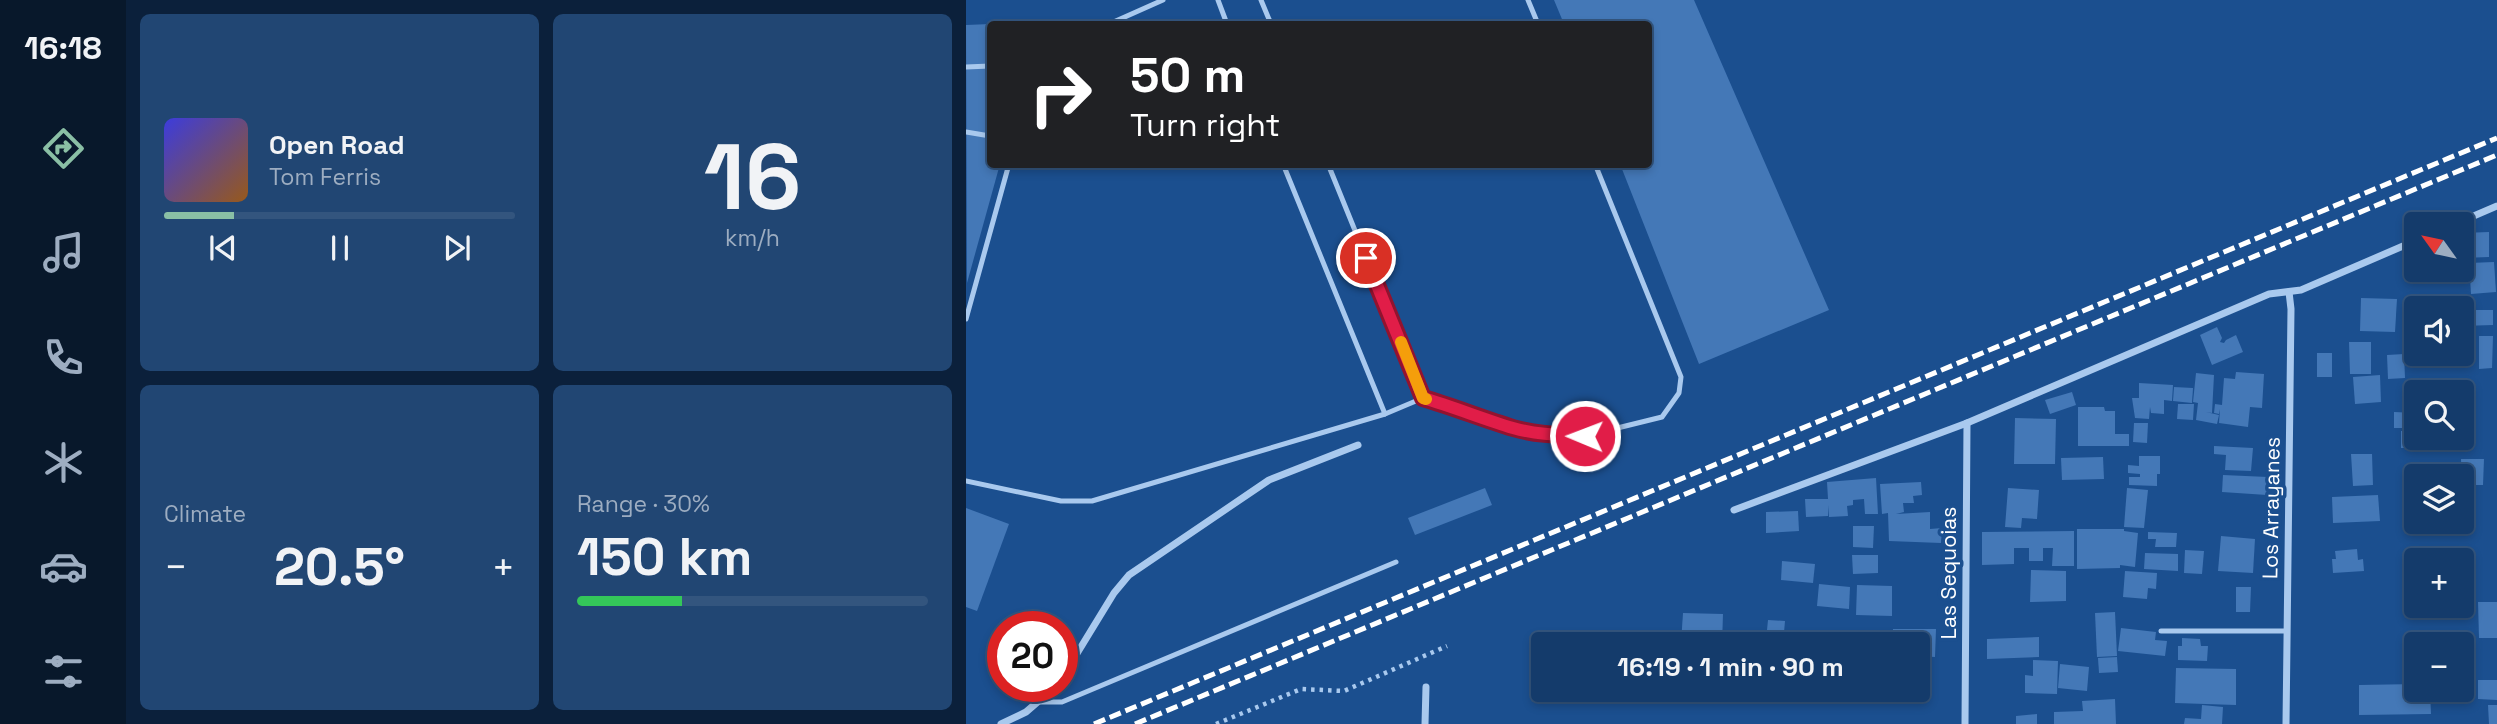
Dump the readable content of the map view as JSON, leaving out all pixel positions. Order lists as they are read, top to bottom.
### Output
{
  "streets": {
    "street": ["Los Arrayanes", "Las Sequoias"]
  },
  "north": "top left",
  "page": {
    "tabs": "16:18",
    "tile": [
      ["16", "km/h"],
      "Climate",
      ["Range · 30%", "150 km"]
    ],
    "turn": ["50 m", "Turn right"],
    "song": ["Open Road", "Tom Ferris"],
    "map_buttons": ["+", "−"],
    "heat": ["−", "20.5°", "+"],
    "limit": "20",
    "trip": "16:19 · 1 min · 90 m"
  }
}
